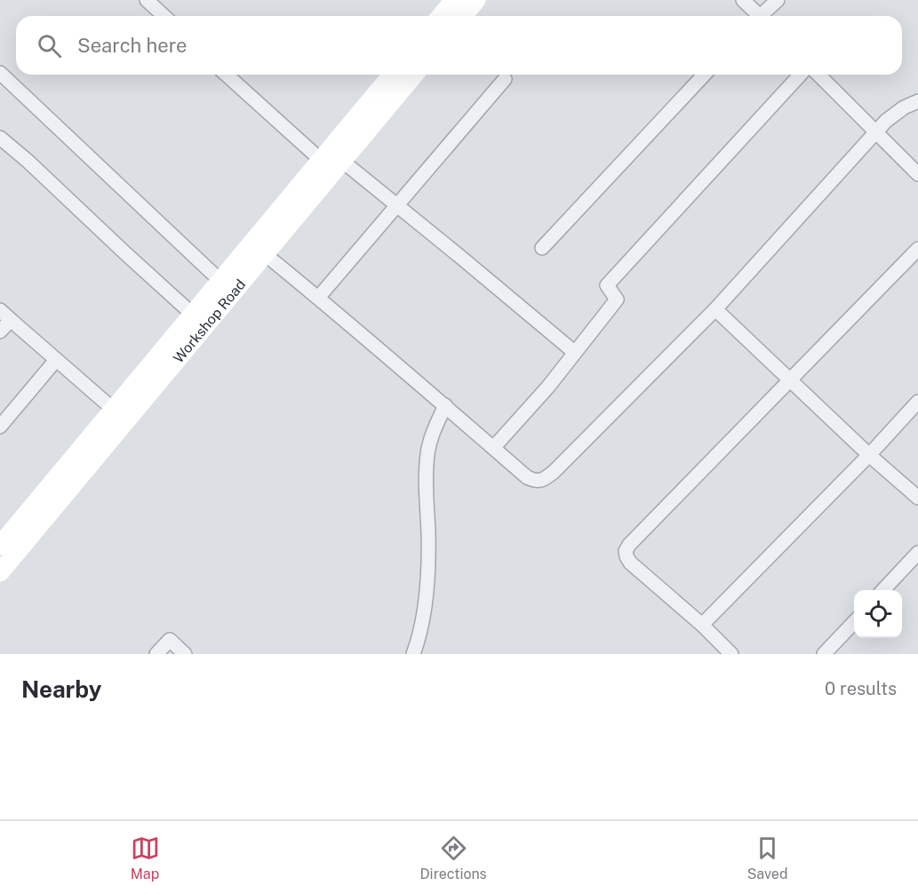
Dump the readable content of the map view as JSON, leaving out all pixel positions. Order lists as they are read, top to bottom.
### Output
{
  "streets": {
    "main road": ["Workshop Road"]
  },
  "page": {
    "search": "Search here",
    "heading": ["Nearby", "0 results"],
    "nav": ["Map", "Directions", "Saved"]
  }
}
